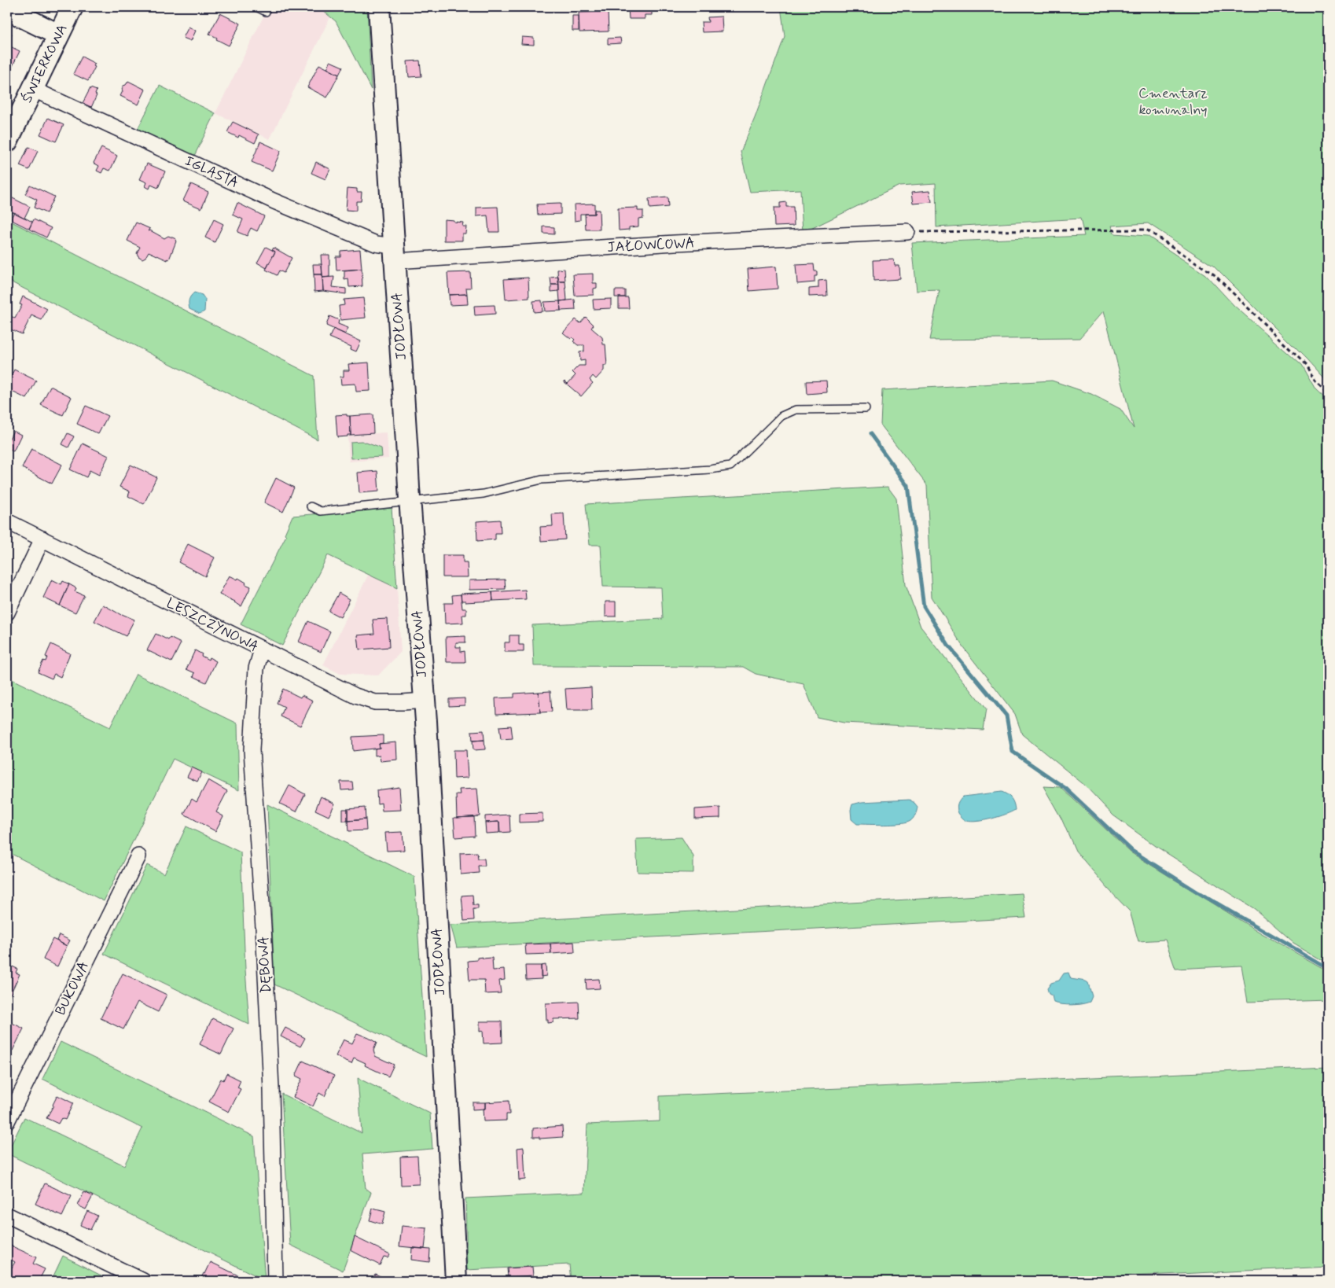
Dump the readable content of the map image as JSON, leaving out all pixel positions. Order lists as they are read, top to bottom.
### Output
{
  "streets": {
    "street": [
      "ŚWIERKOWA",
      "IGLASTA",
      "JAŁOWCOWA",
      "JODŁOWA",
      "LESZCZYNOWA",
      "DĘBOWA",
      "BUKOWA"
    ]
  },
  "crossings": [
    ["ŚWIERKOWA", "IGLASTA"],
    ["IGLASTA", "JAŁOWCOWA"],
    ["IGLASTA", "JODŁOWA"],
    ["JAŁOWCOWA", "JODŁOWA"],
    ["JODŁOWA", "LESZCZYNOWA"],
    ["LESZCZYNOWA", "DĘBOWA"]
  ],
  "parks": ["Cmentarz komunalny"]
}
